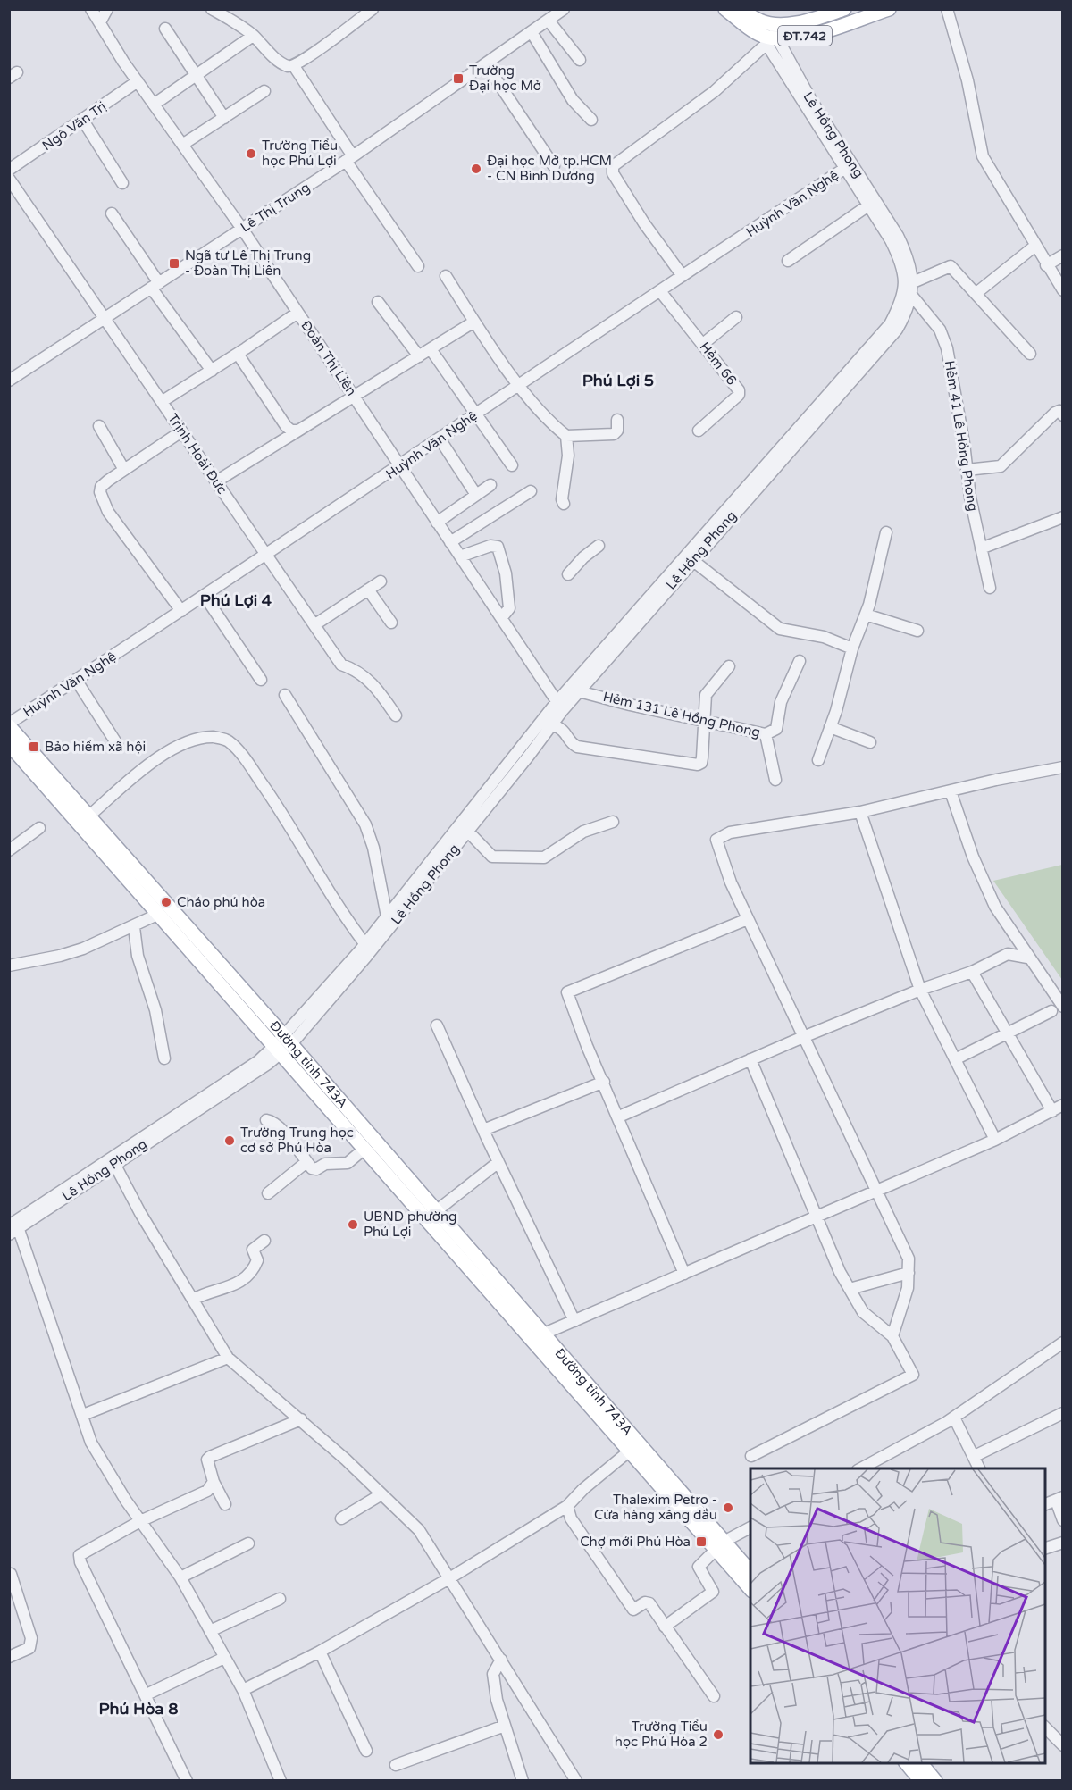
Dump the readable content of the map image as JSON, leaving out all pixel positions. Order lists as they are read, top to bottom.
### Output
{
  "streets": {
    "main road": ["ĐT.742", "Đường tỉnh 743A"],
    "street": [
      "Ngô Văn Trị",
      "Lê Hồng Phong",
      "Huỳnh Văn Nghệ",
      "Lê Thị Trung",
      "Đoàn Thị Liên",
      "Hẻm 66",
      "Hẻm 41 Lê Hồng Phong",
      "Trịnh Hoài Đức",
      "Hẻm 131 Lê Hồng Phong"
    ]
  },
  "crossings": [
    ["ĐT.742", "Lê Hồng Phong"],
    ["Ngô Văn Trị", "Đoàn Thị Liên"],
    ["Lê Hồng Phong", "Huỳnh Văn Nghệ"],
    ["Lê Hồng Phong", "Đoàn Thị Liên"],
    ["Lê Hồng Phong", "Hẻm 41 Lê Hồng Phong"],
    ["Lê Hồng Phong", "Hẻm 131 Lê Hồng Phong"],
    ["Lê Hồng Phong", "Đường tỉnh 743A"],
    ["Huỳnh Văn Nghệ", "Đoàn Thị Liên"],
    ["Huỳnh Văn Nghệ", "Hẻm 66"],
    ["Huỳnh Văn Nghệ", "Trịnh Hoài Đức"],
    ["Huỳnh Văn Nghệ", "Đường tỉnh 743A"],
    ["Lê Thị Trung", "Đoàn Thị Liên"],
    ["Lê Thị Trung", "Trịnh Hoài Đức"]
  ],
  "districts": ["Phú Lợi 5", "Phú Lợi 4", "Phú Hòa 8"],
  "places": {
    "transit": [
      "Trường Đại học Mở",
      "Ngã tư Lê Thị Trung - Đoàn Thị Liên",
      "Bảo hiểm xã hội",
      "Chợ mới Phú Hòa"
    ],
    "other": [
      "Trường Tiểu học Phú Lợi",
      "Đại học Mở tp.HCM - CN Bình Dương",
      "Cháo phú hòa",
      "Trường Trung học cơ sở Phú Hòa",
      "UBND phường Phú Lợi",
      "Thalexim Petro - Cửa hàng xăng dầu",
      "Trường Tiểu học Phú Hòa 2"
    ]
  }
}
